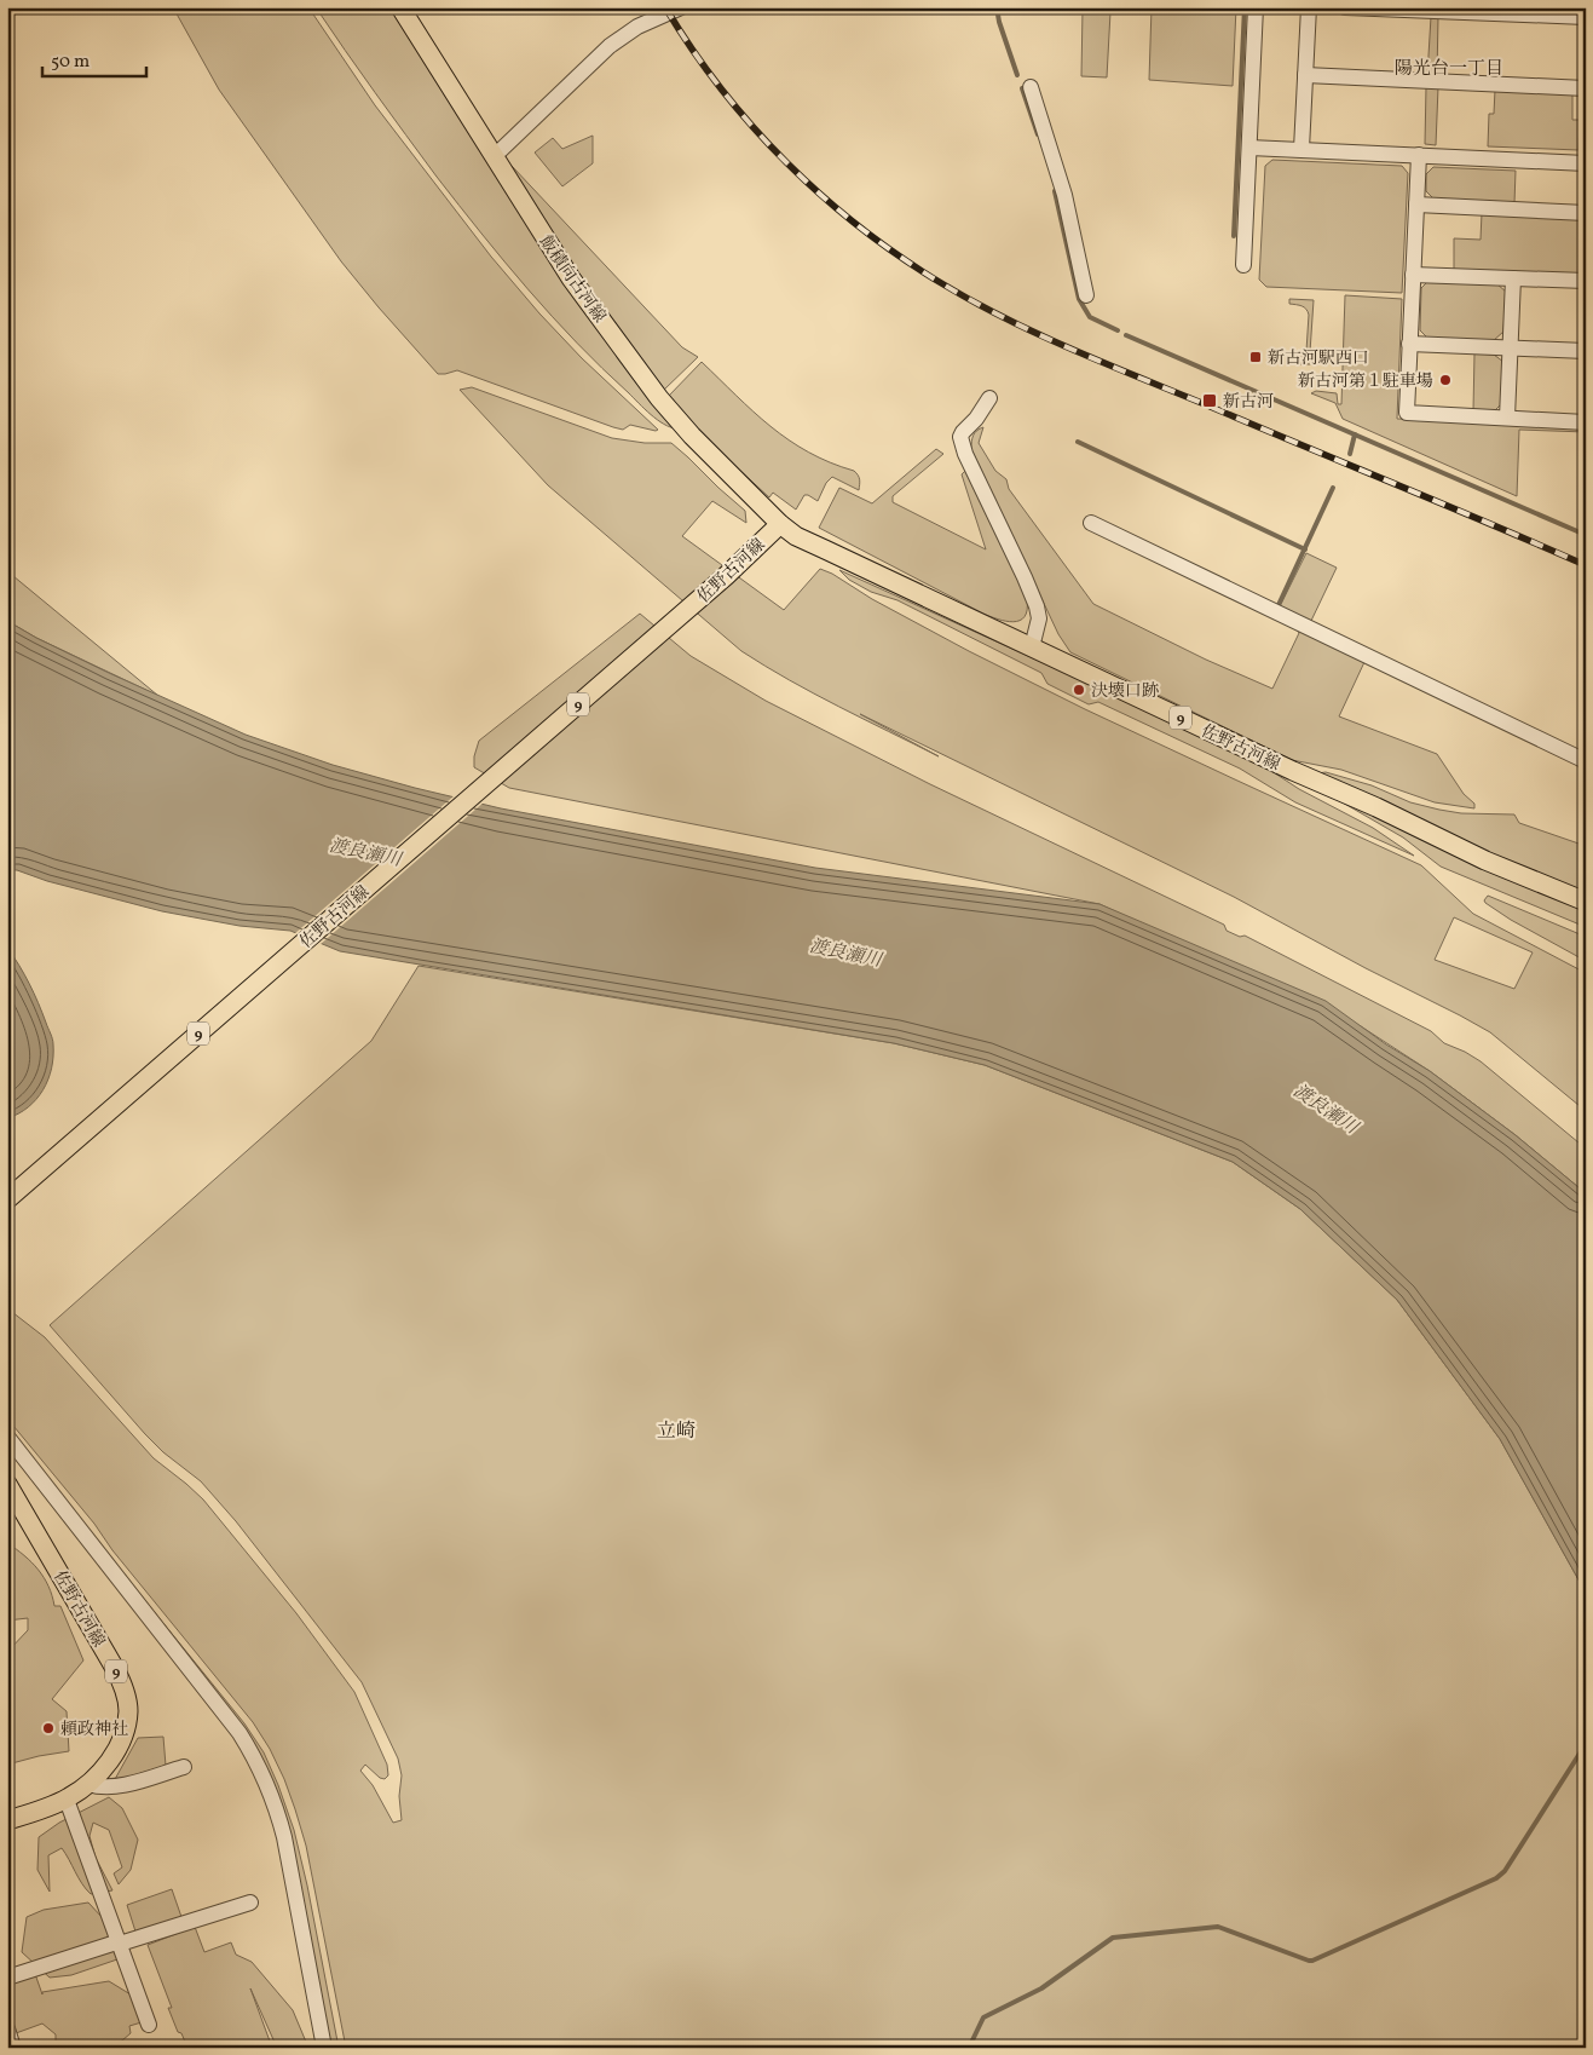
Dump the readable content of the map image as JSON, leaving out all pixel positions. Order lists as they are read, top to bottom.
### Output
{
  "streets": {
    "main road": ["飯積向古河線", "佐野古河線", "9"]
  },
  "crossings": [
    ["飯積向古河線", "佐野古河線"]
  ],
  "districts": ["陽光台一丁目", "立崎"],
  "water": ["渡良瀬川"],
  "places": {
    "transit": ["新古河駅西口", "新古河"],
    "other": ["新古河第１駐車場", "決壊口跡", "頼政神社"]
  },
  "scale_bar": "50 m"
}
